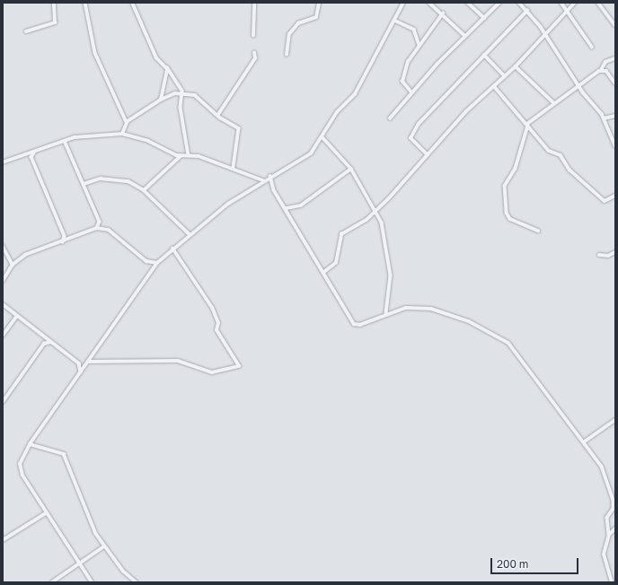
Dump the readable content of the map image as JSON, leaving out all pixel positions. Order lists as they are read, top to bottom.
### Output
{
  "scale_bar": "200 m"
}
